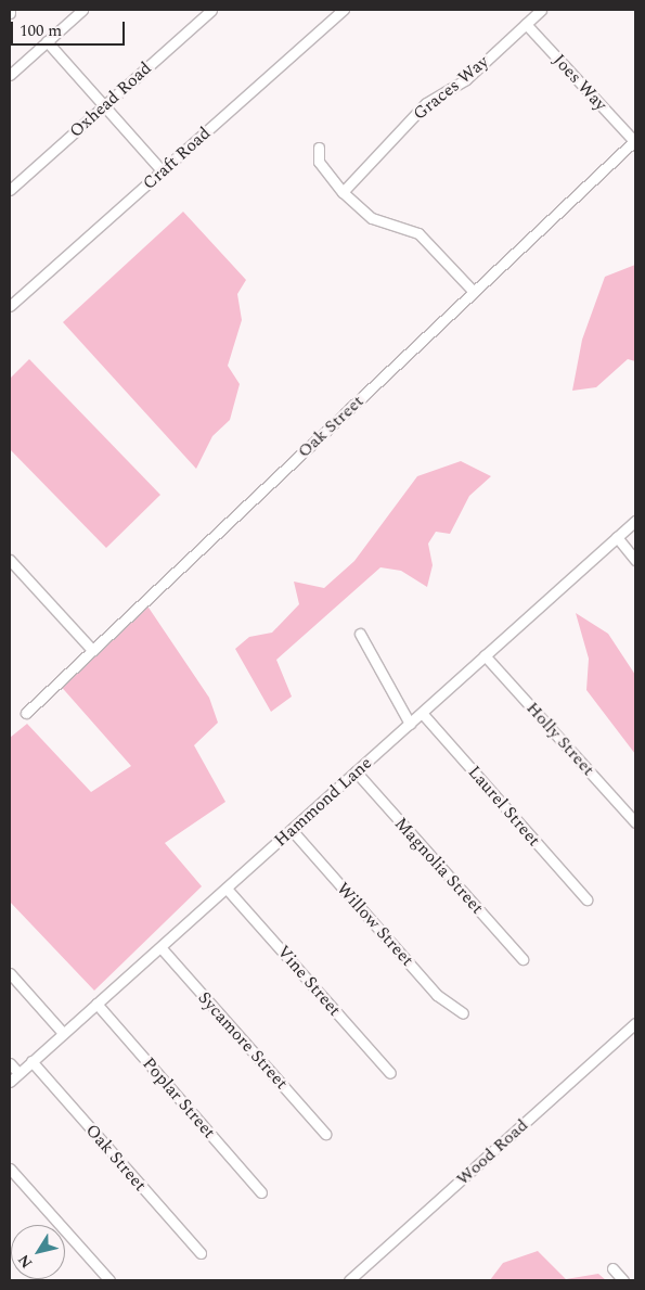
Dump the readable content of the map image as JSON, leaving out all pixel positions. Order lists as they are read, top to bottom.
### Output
{
  "streets": {
    "street": [
      "Joes Way",
      "Graces Way",
      "Oxhead Road",
      "Craft Road",
      "Oak Street",
      "Holly Street",
      "Hammond Lane",
      "Laurel Street",
      "Magnolia Street",
      "Willow Street",
      "Vine Street",
      "Sycamore Street",
      "Poplar Street",
      "Wood Road"
    ]
  },
  "crossings": [
    ["Joes Way", "Graces Way"],
    ["Joes Way", "Oak Street"],
    ["Oak Street", "Hammond Lane"],
    ["Holly Street", "Hammond Lane"],
    ["Hammond Lane", "Laurel Street"],
    ["Hammond Lane", "Magnolia Street"],
    ["Hammond Lane", "Willow Street"],
    ["Hammond Lane", "Vine Street"],
    ["Hammond Lane", "Sycamore Street"],
    ["Hammond Lane", "Poplar Street"]
  ],
  "scale_bar": "100 m",
  "north": "bottom left"
}
